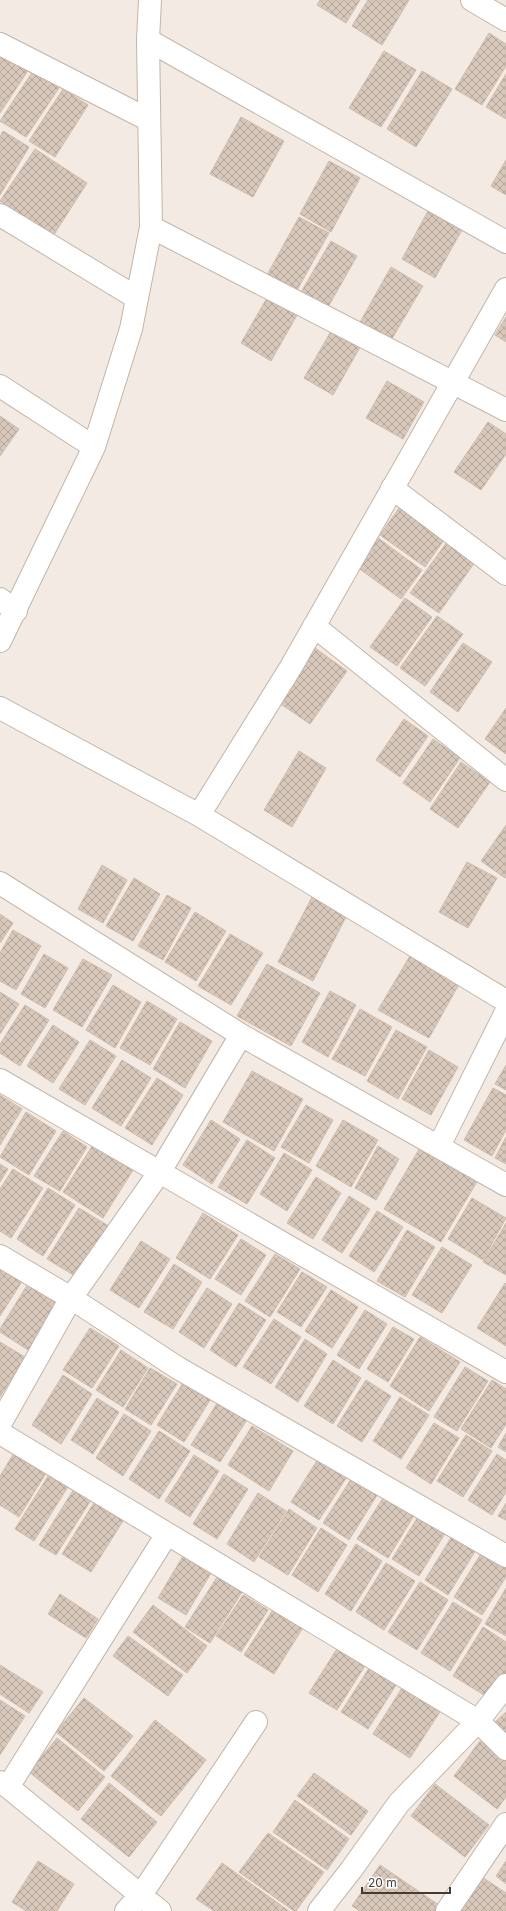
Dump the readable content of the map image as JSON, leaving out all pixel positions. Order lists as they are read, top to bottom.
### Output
{
  "scale_bar": "20 m"
}
